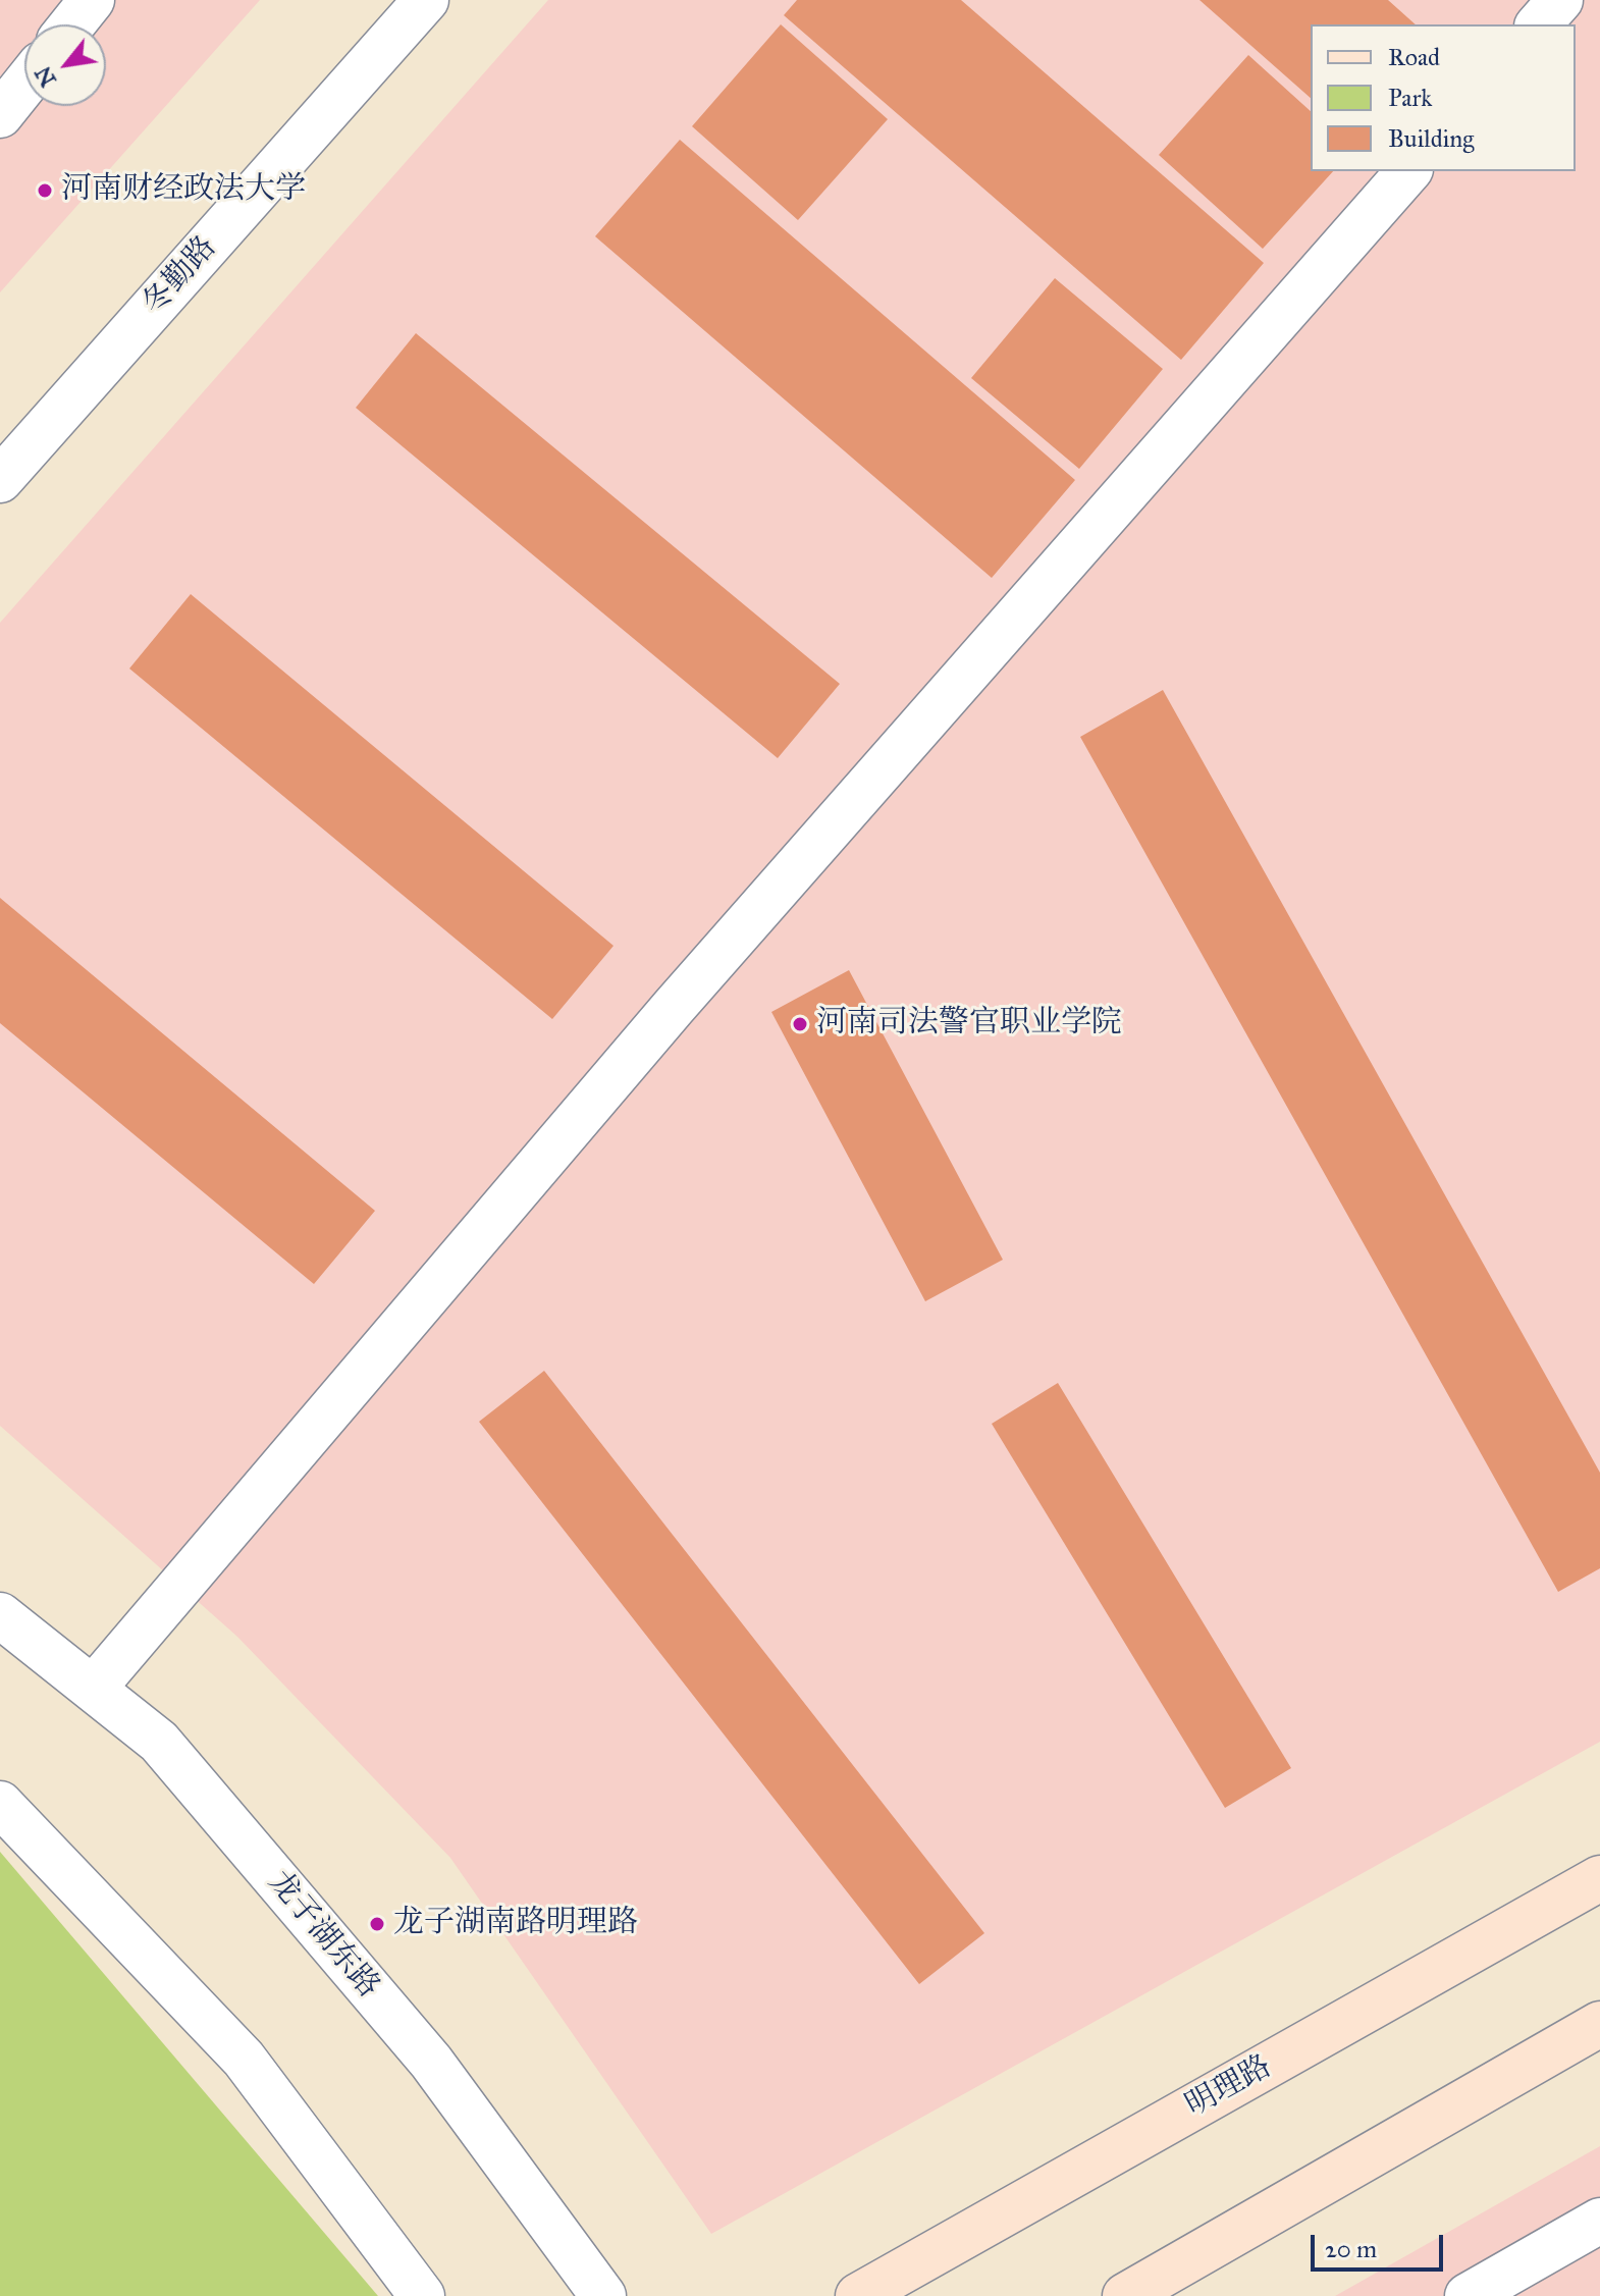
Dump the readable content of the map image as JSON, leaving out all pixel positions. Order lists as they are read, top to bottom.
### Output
{
  "streets": {
    "main road": ["明理路"],
    "street": ["冬勤路", "龙子湖东路"]
  },
  "places": ["河南财经政法大学", "河南司法警官职业学院", "龙子湖南路明理路"],
  "legend": ["Road", "Park", "Building"],
  "scale_bar": "20 m",
  "north": "bottom left"
}
